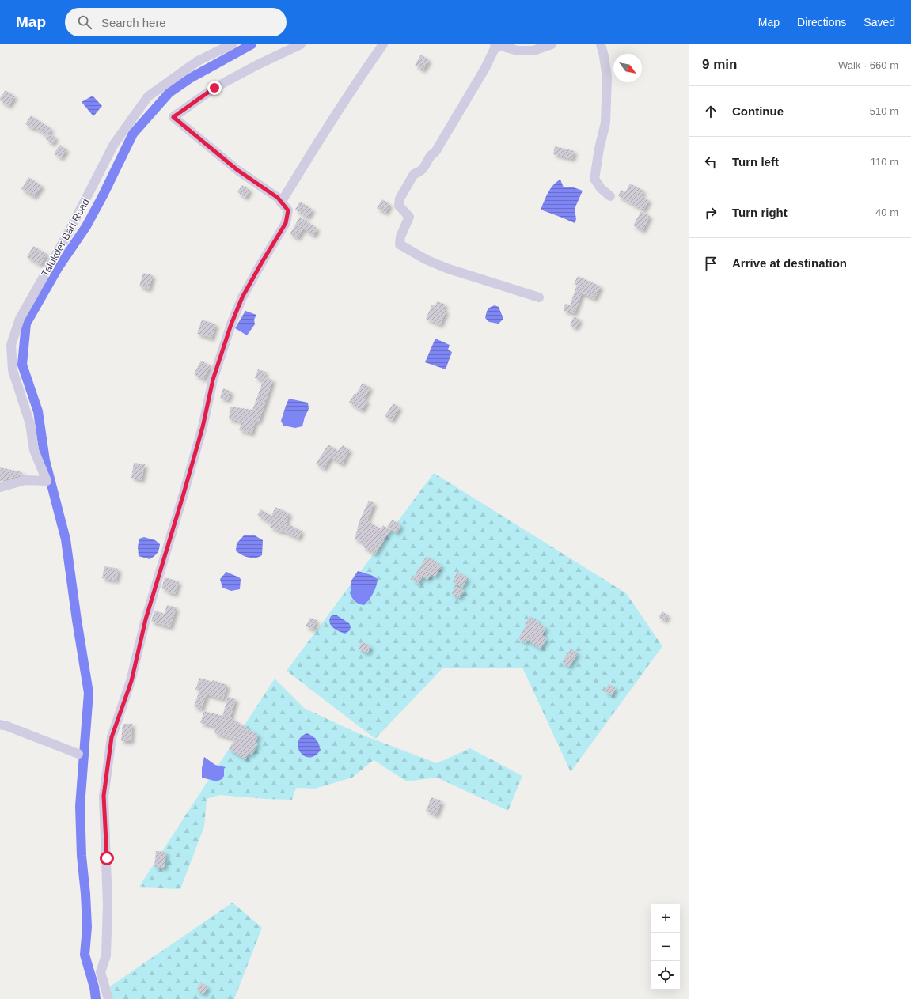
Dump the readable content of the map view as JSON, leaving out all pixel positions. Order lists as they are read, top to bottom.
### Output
{
  "streets": {
    "street": ["Talukder Bari Road"]
  },
  "north": "bottom right",
  "page": {
    "header": "Map",
    "search": "Search here",
    "nav": ["Map", "Directions", "Saved"],
    "heading": ["9 min", "Walk · 660 m"],
    "list": [
      ["Continue", "510 m"],
      ["Turn left", "110 m"],
      ["Turn right", "40 m"],
      "Arrive at destination"
    ],
    "map_buttons": ["+", "−"]
  }
}
